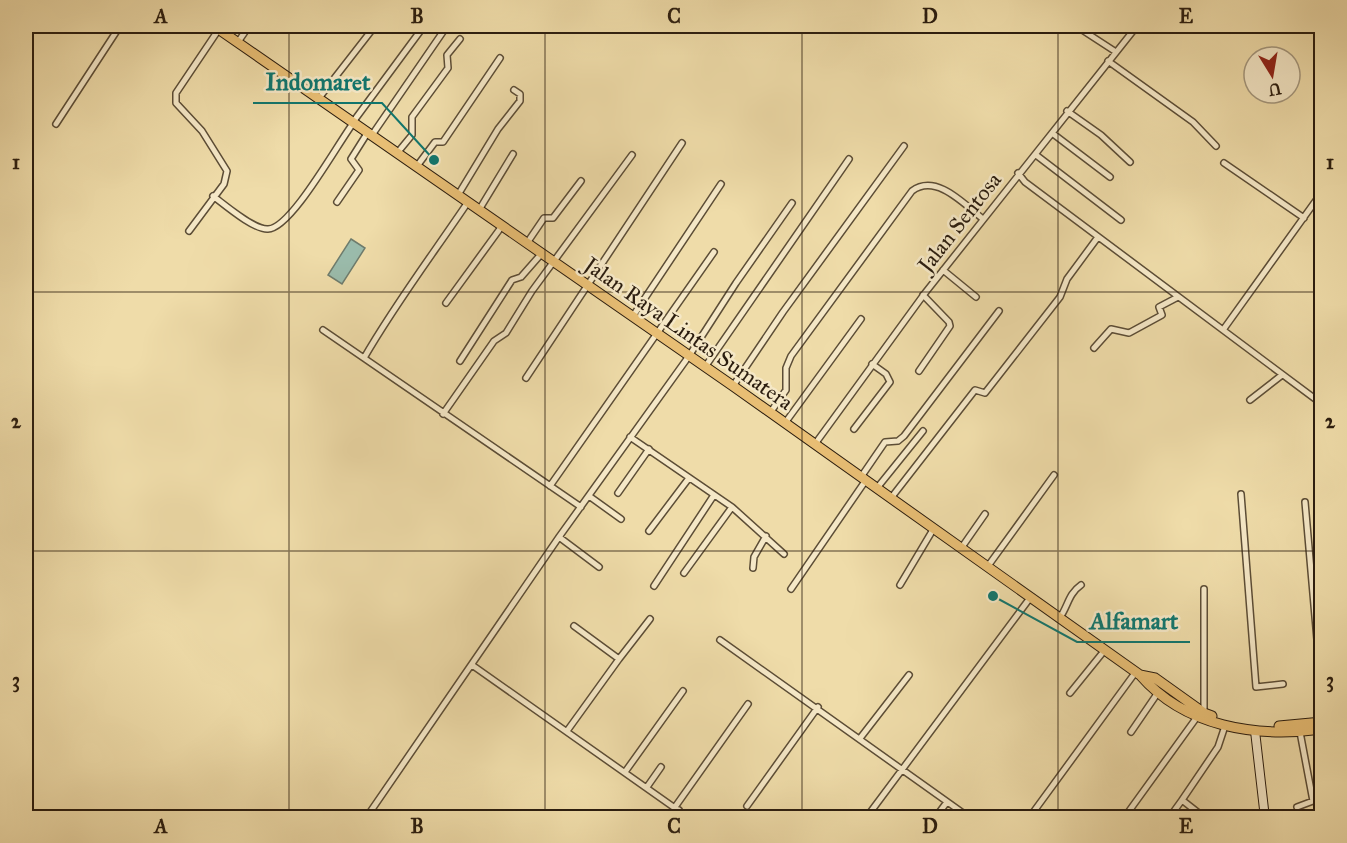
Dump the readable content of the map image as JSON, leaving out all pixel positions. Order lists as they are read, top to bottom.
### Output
{
  "streets": {
    "highway": ["Jalan Raya Lintas Sumatera"],
    "street": ["Jalan Sentosa"]
  },
  "crossings": [
    ["Jalan Sentosa", "Jalan Raya Lintas Sumatera"]
  ],
  "places": ["Indomaret", "Alfamart"],
  "north": "bottom",
  "grid": {
    "columns": [
      "A",
      "B",
      "C",
      "D",
      "E"
    ],
    "rows": ["1", "2", "3"]
  }
}
